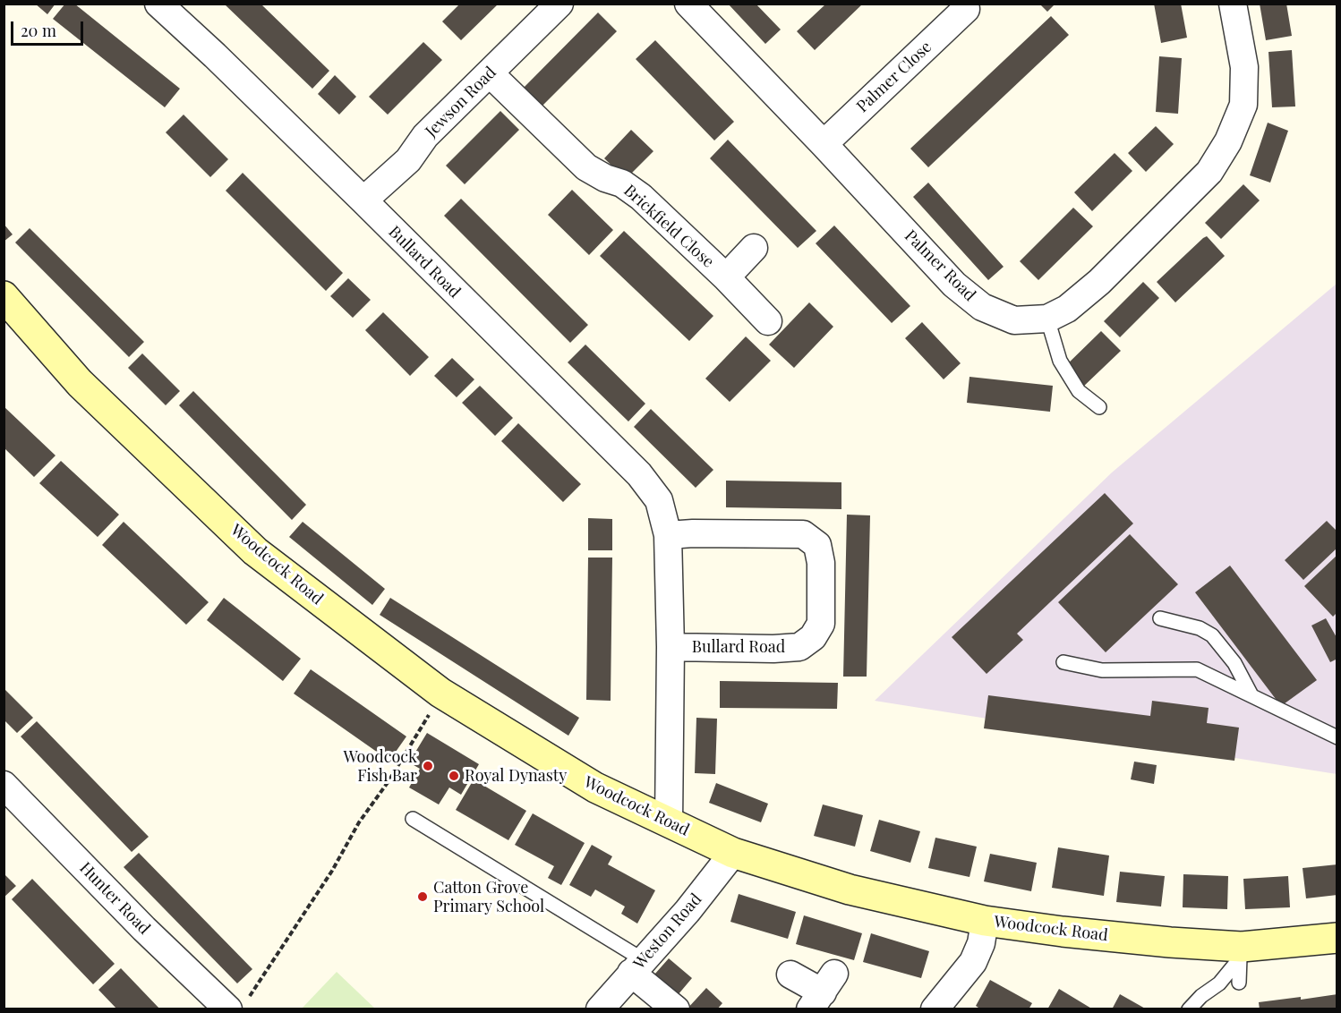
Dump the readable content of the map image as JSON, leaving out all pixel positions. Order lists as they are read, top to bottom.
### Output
{
  "streets": {
    "street": [
      "Palmer Close",
      "Jewson Road",
      "Brickfield Close",
      "Bullard Road",
      "Palmer Road",
      "Woodcock Road",
      "Hunter Road",
      "Weston Road"
    ]
  },
  "crossings": [
    ["Palmer Close", "Palmer Road"],
    ["Jewson Road", "Brickfield Close"],
    ["Jewson Road", "Bullard Road"],
    ["Bullard Road", "Woodcock Road"],
    ["Woodcock Road", "Weston Road"]
  ],
  "places": ["Woodcock Fish Bar", "Royal Dynasty", "Catton Grove Primary School"],
  "scale_bar": "20 m"
}
